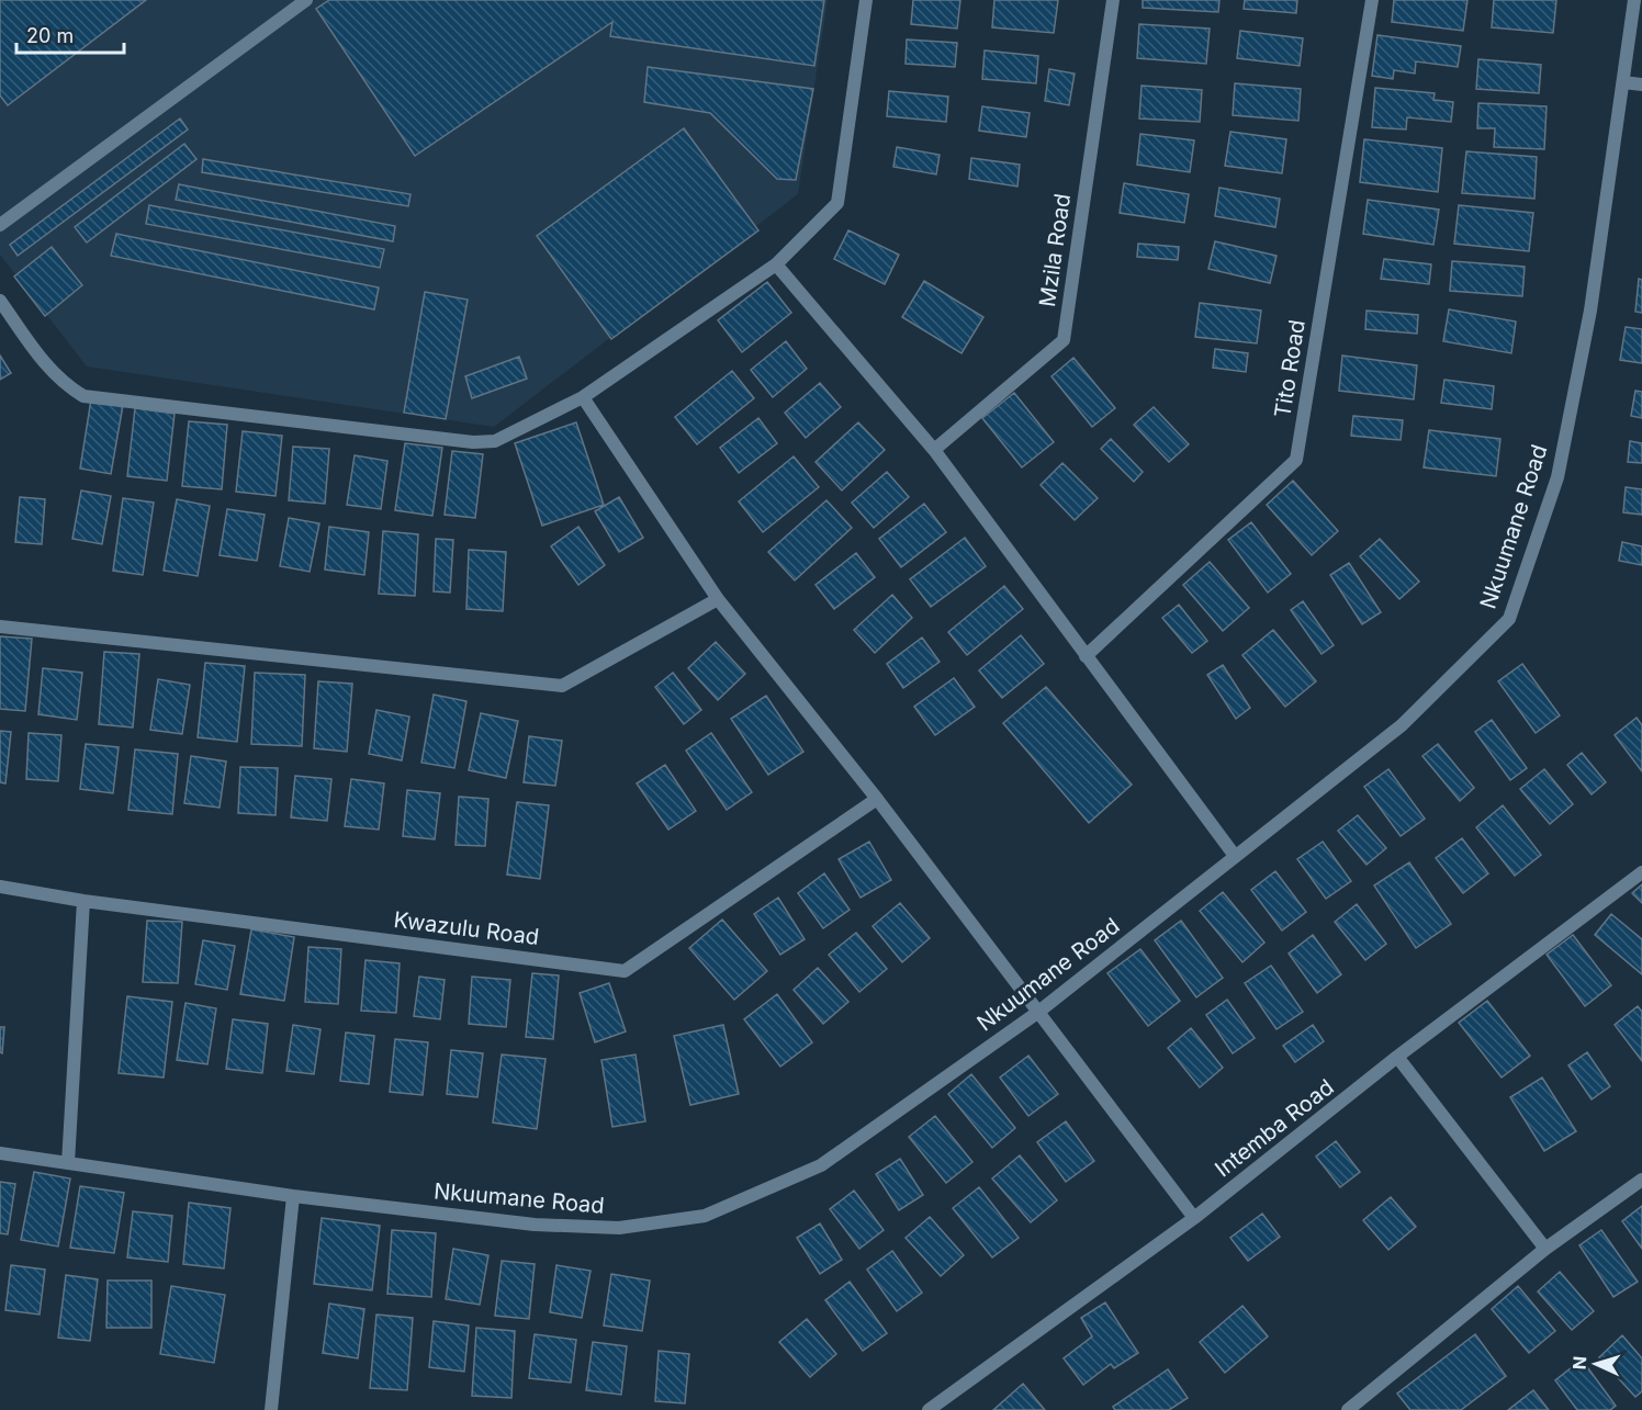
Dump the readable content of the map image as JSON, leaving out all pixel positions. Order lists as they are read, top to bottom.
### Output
{
  "streets": {
    "street": [
      "Mzila Road",
      "Tito Road",
      "Nkuumane Road",
      "Kwazulu Road",
      "Intemba Road"
    ]
  },
  "scale_bar": "20 m",
  "north": "left"
}
